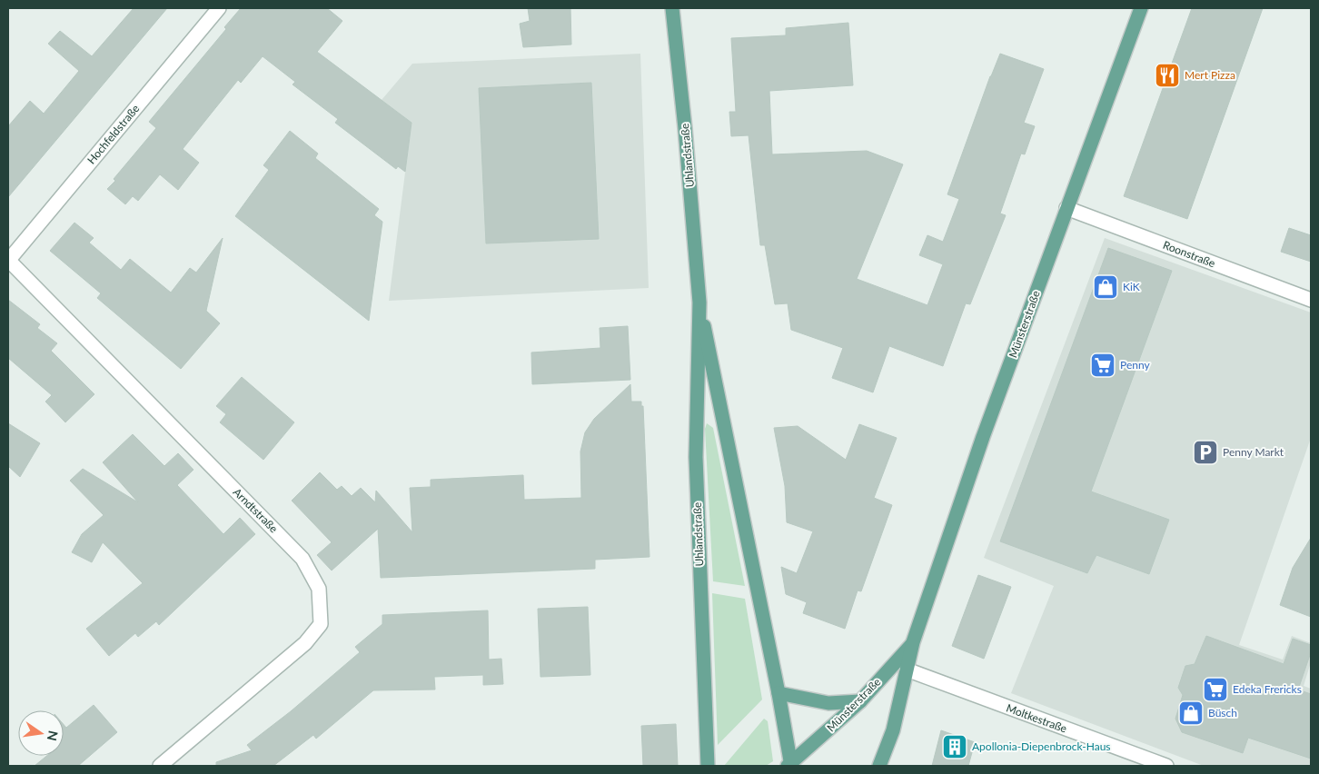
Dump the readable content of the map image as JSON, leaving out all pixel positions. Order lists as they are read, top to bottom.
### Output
{
  "streets": {
    "main road": ["Uhlandstraße", "Münsterstraße"],
    "street": [
      "Hochfeldstraße",
      "Roonstraße",
      "Arndtstraße",
      "Moltkestraße"
    ]
  },
  "crossings": [
    ["Hochfeldstraße", "Arndtstraße"],
    ["Uhlandstraße", "Münsterstraße"],
    ["Roonstraße", "Münsterstraße"],
    ["Münsterstraße", "Moltkestraße"]
  ],
  "places": {
    "restaurant": ["Mert Pizza"],
    "shop": ["KiK", "Büsch"],
    "supermarket": ["Penny", "Edeka Frericks"],
    "parking": ["Penny Markt"],
    "building": ["Apollonia-Diepenbrock-Haus"]
  },
  "north": "right"
}
